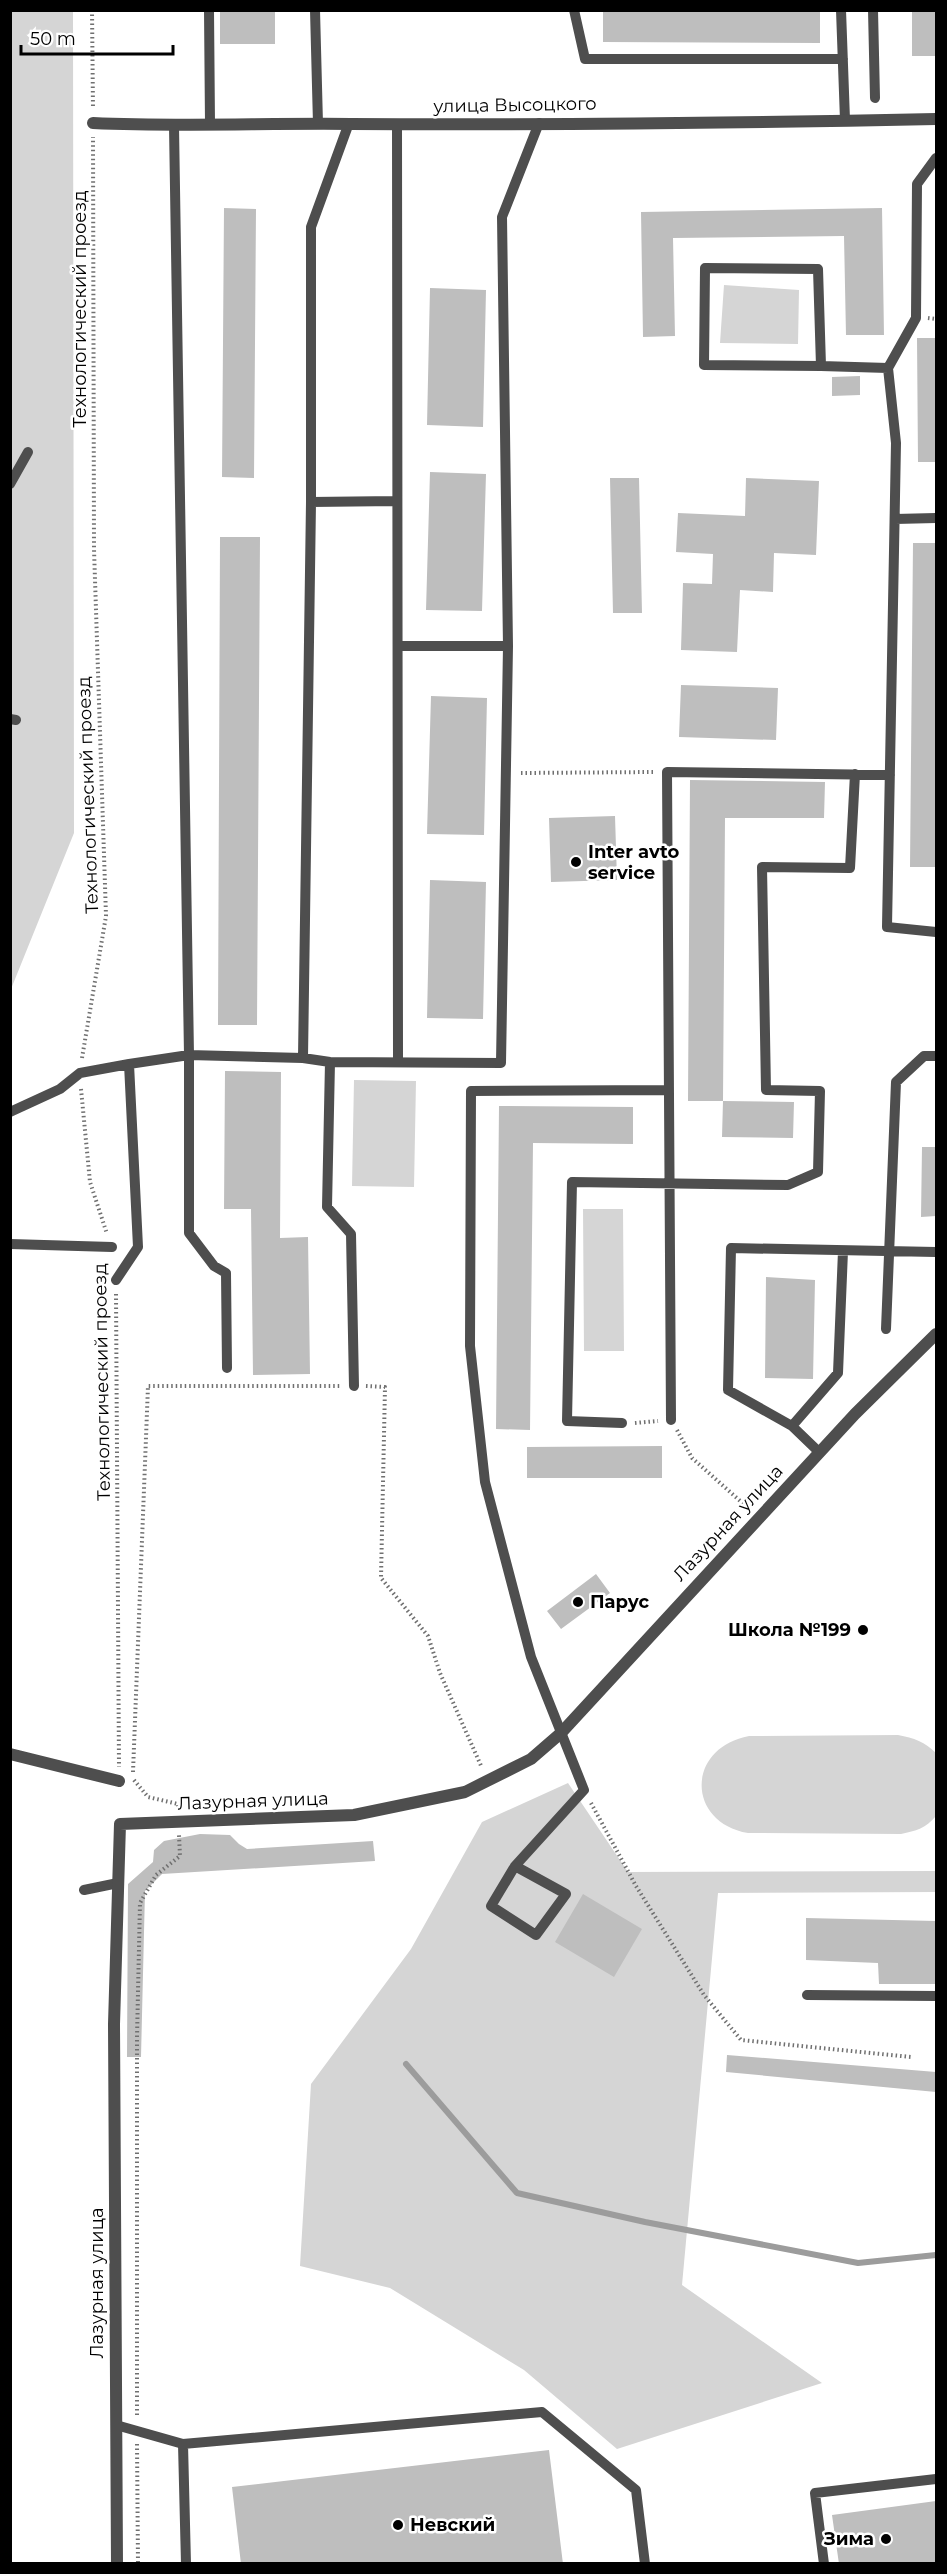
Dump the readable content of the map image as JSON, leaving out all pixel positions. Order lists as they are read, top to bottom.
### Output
{
  "streets": {
    "street": ["улица Высоцкого", "Лазурная улица"],
    "path": ["Технологический проезд"]
  },
  "crossings": [
    ["улица Высоцкого", "Технологический проезд"]
  ],
  "places": [
    "Inter avto service",
    "Парус",
    "Школа №199",
    "Невский",
    "Зима"
  ],
  "scale_bar": "50 m"
}
